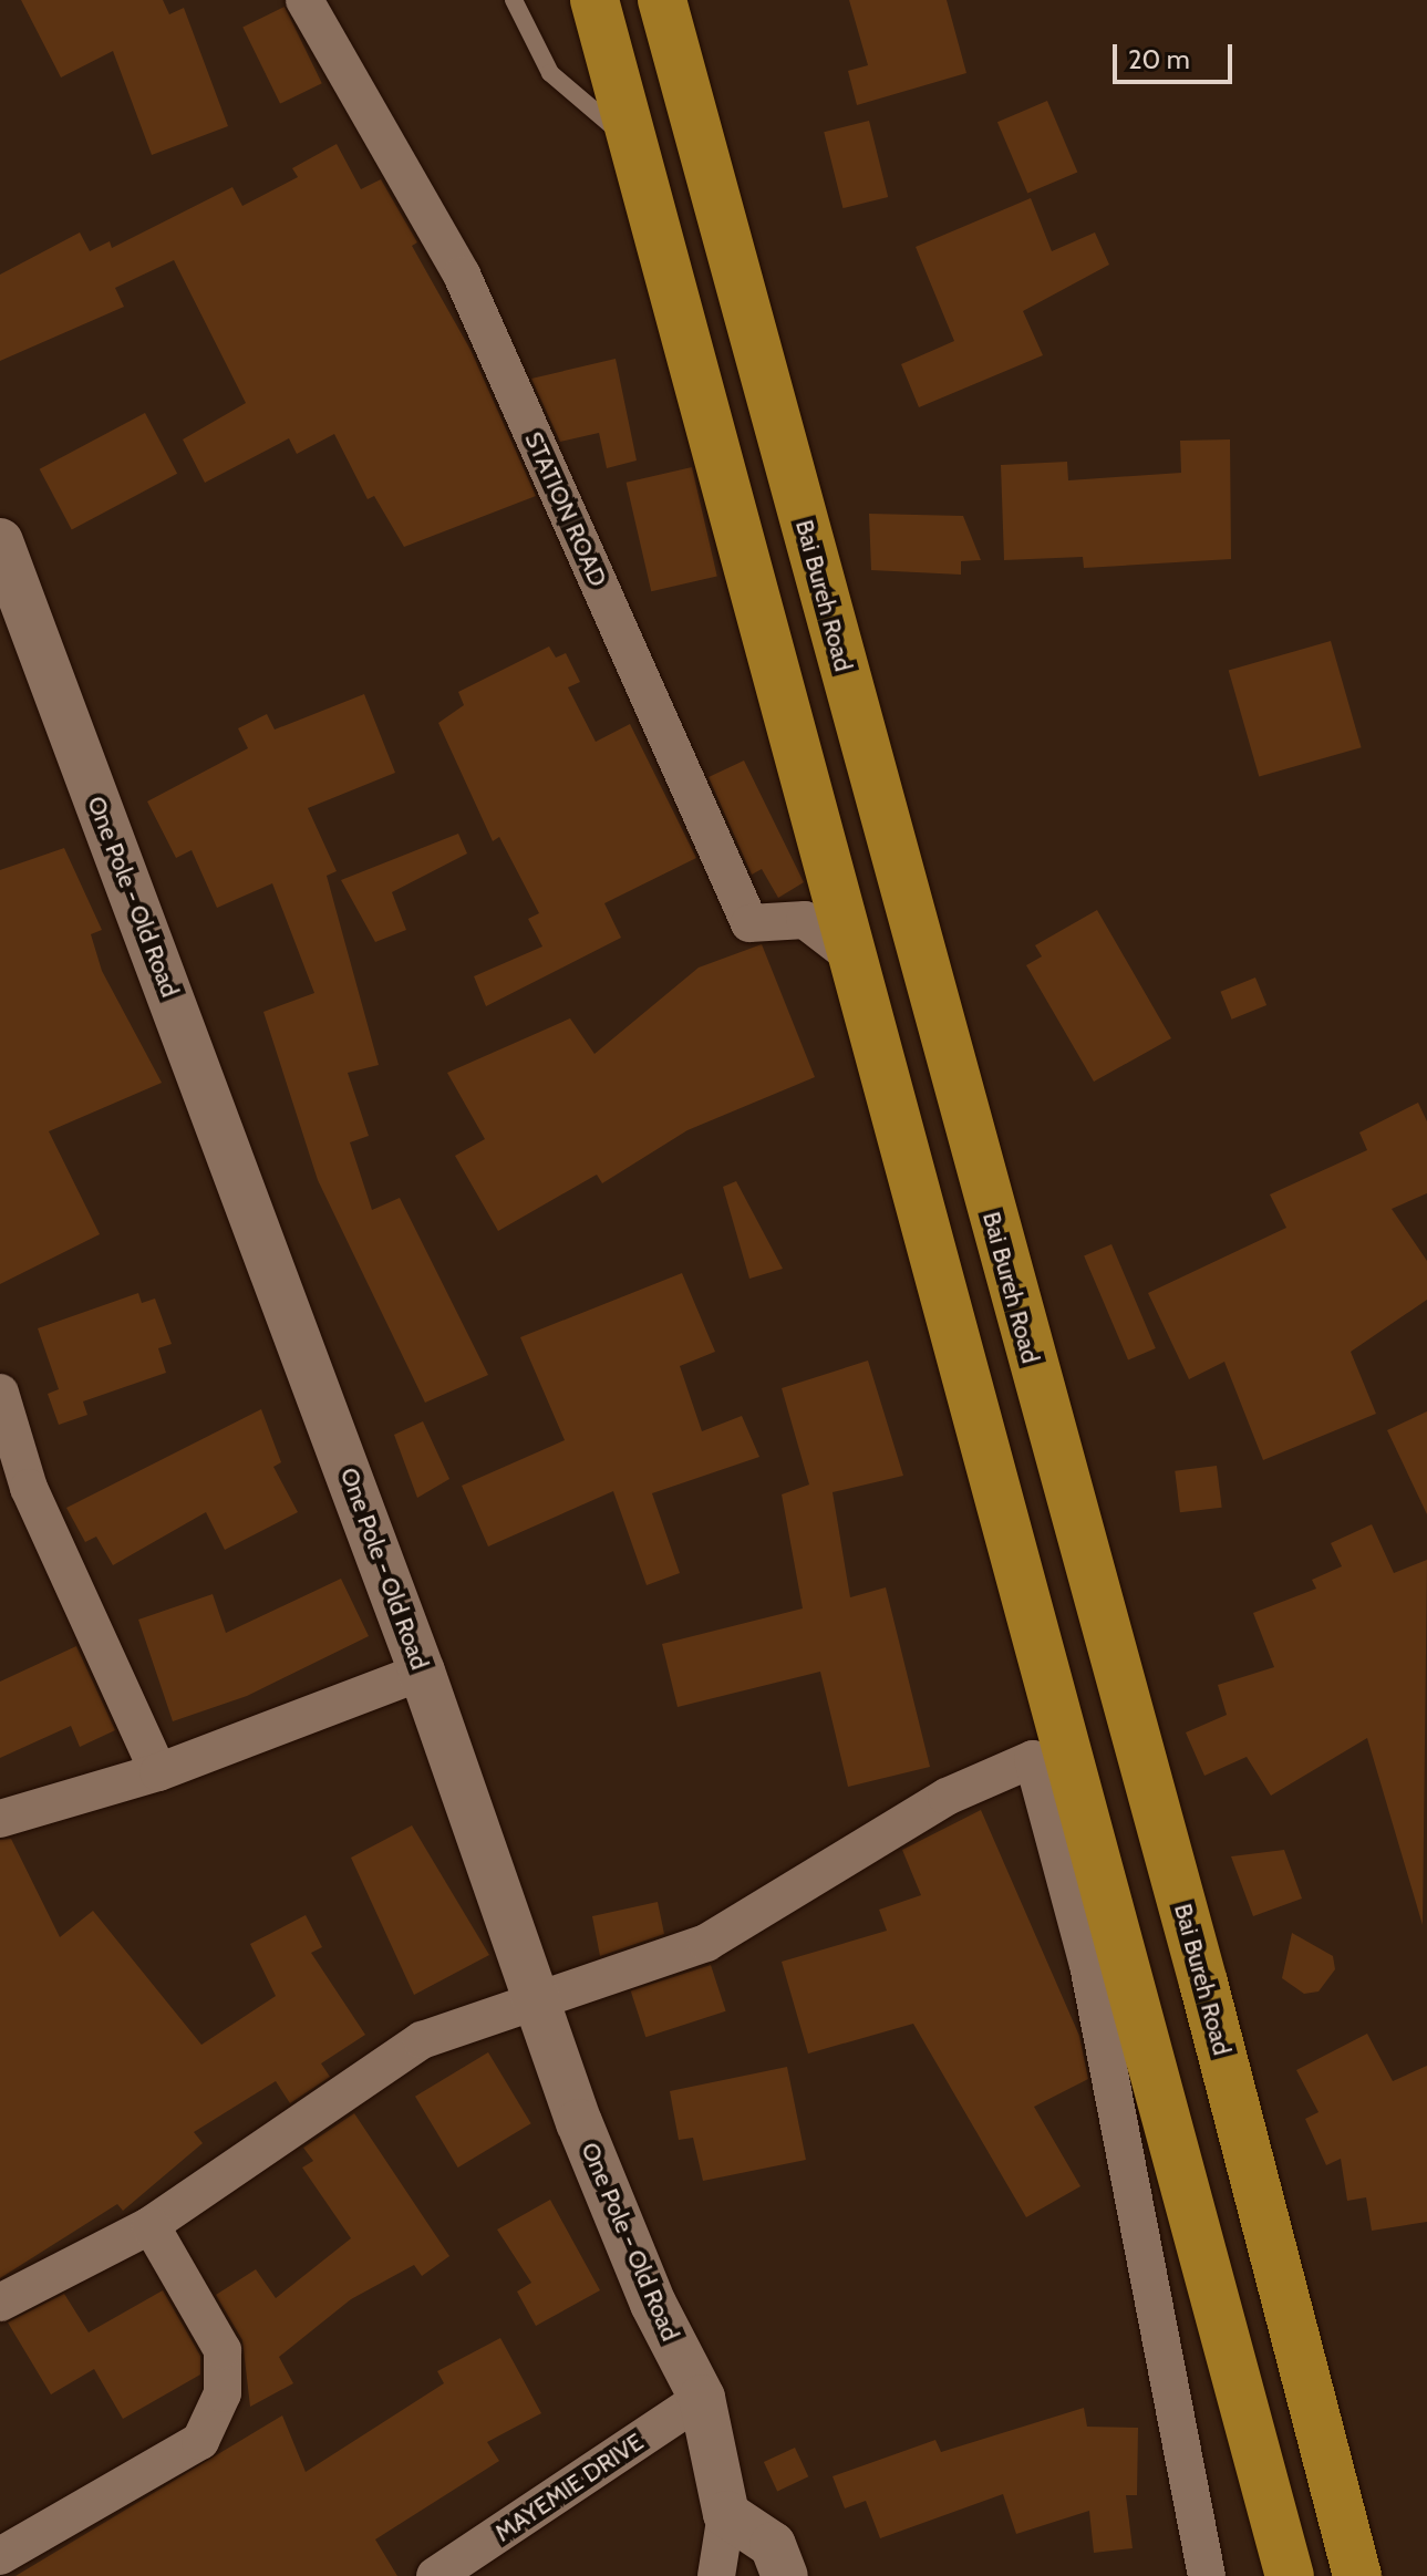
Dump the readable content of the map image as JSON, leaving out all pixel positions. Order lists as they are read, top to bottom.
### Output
{
  "streets": {
    "highway": ["Bai Bureh Road"],
    "street": ["STATION ROAD", "One Pole - Old Road", "MAYEMIE DRIVE"]
  },
  "crossings": [
    ["One Pole - Old Road", "MAYEMIE DRIVE"]
  ],
  "scale_bar": "20 m"
}
